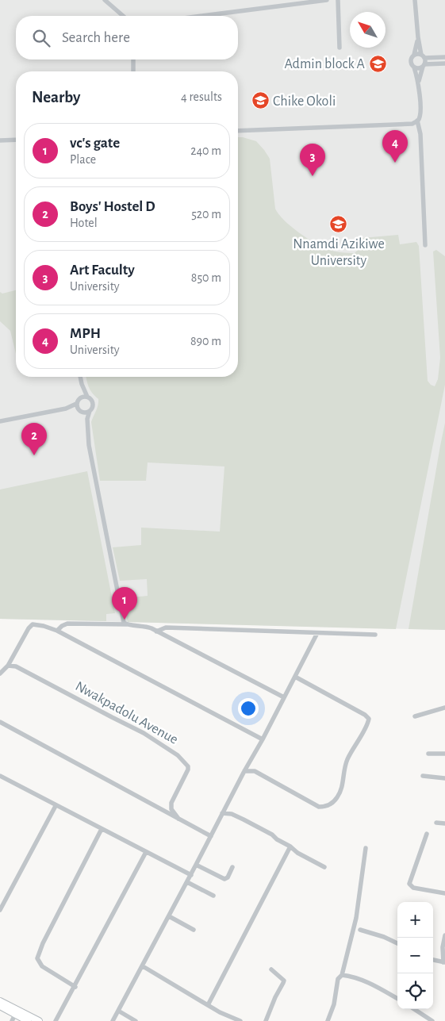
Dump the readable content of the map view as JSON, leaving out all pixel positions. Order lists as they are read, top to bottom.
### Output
{
  "streets": {
    "street": ["Nwakpadolu Avenue"]
  },
  "places": {
    "school or university": ["Admin block A", "Chike Okoli", "Nnamdi Azikiwe University"]
  },
  "north": "top left",
  "page": {
    "search": "Search here",
    "heading": ["Nearby", "4 results"],
    "list": [
      {
        "mark": "1",
        "name": "vc's gate",
        "note": "Place",
        "value": "240 m"
      },
      {
        "mark": "2",
        "name": "Boys' Hostel D",
        "note": "Hotel",
        "value": "520 m"
      },
      {
        "mark": "3",
        "name": "Art Faculty",
        "note": "University",
        "value": "850 m"
      },
      {
        "mark": "4",
        "name": "MPH",
        "note": "University",
        "value": "890 m"
      }
    ],
    "pins": [
      "4",
      "3",
      "2",
      "1"
    ],
    "map_buttons": ["+", "−"]
  }
}
